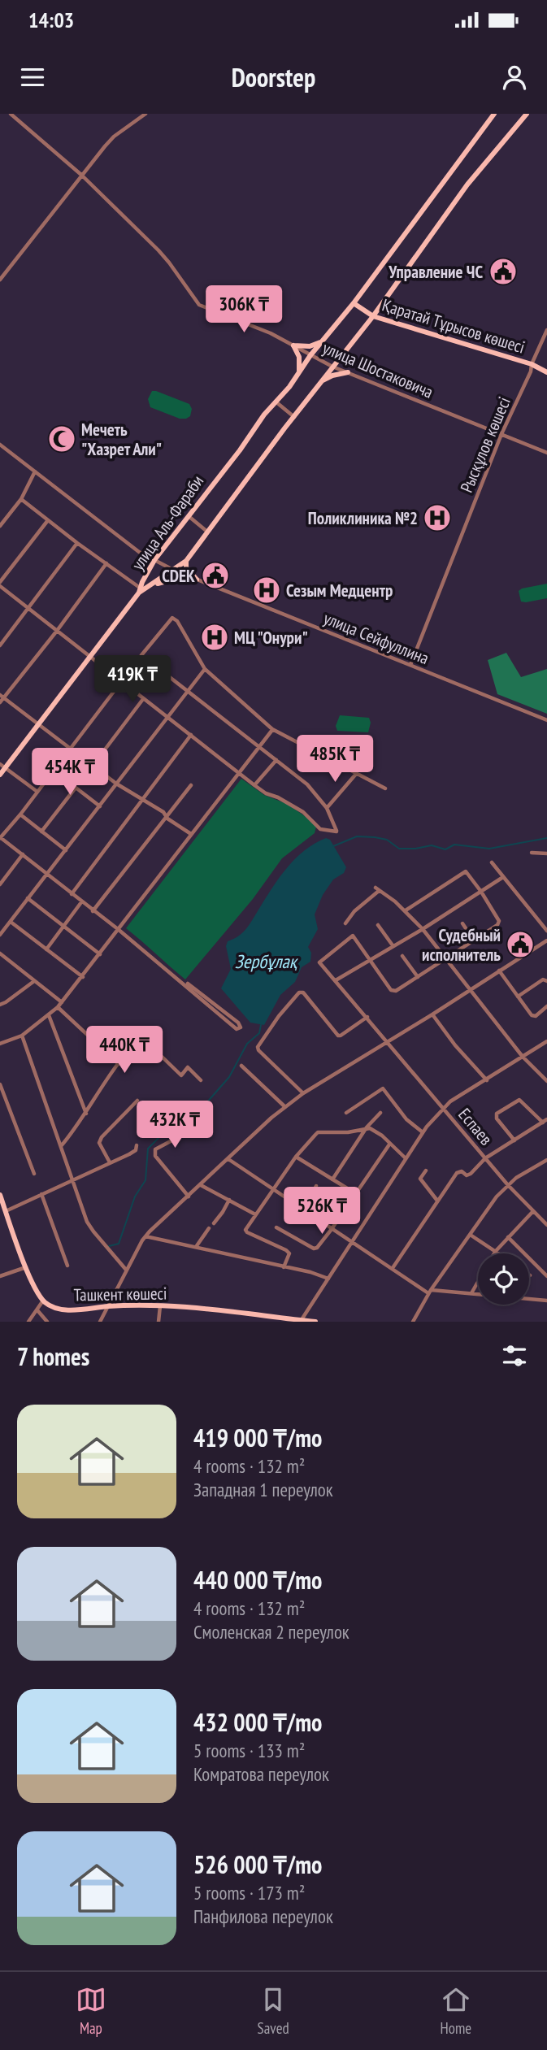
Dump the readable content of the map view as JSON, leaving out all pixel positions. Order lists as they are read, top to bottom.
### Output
{
  "streets": {
    "main road": ["Қаратай Тұрысов көшесі", "улица Аль-Фараби", "Ташкент көшесі"],
    "street": [
      "улица Шостаковича",
      "Рысқұлов көшесі",
      "улица Сейфуллина",
      "Еспаев"
    ]
  },
  "crossings": [
    ["Қаратай Тұрысов көшесі", "Рысқұлов көшесі"],
    ["Қаратай Тұрысов көшесі", "улица Аль-Фараби"],
    ["улица Шостаковича", "Рысқұлов көшесі"],
    ["улица Шостаковича", "улица Аль-Фараби"],
    ["Рысқұлов көшесі", "улица Сейфуллина"],
    ["улица Аль-Фараби", "улица Сейфуллина"]
  ],
  "water": ["Зербұлақ"],
  "places": {
    "public building": ["Управление ЧС", "CDEK", "Судебный исполнитель"],
    "mosque": ["Мечеть \"Хазрет Али\""],
    "hospital": ["Поликлиника №2", "Сезым Медцентр", "МЦ \"Онури\""]
  },
  "page": {
    "status": "14:03",
    "header": "Doorstep",
    "price": [
      "306K ₸",
      "419K ₸",
      "485K ₸",
      "454K ₸",
      "440K ₸",
      "432K ₸",
      "526K ₸"
    ],
    "heading": "7 homes",
    "list": [
      {
        "name": "419 000 ₸/mo",
        "note": "4 rooms · 132 m² · Западная 1 переулок"
      },
      {
        "name": "440 000 ₸/mo",
        "note": "4 rooms · 132 m² · Смоленская 2 переулок"
      },
      {
        "name": "432 000 ₸/mo",
        "note": "5 rooms · 133 m² · Комратова переулок"
      },
      {
        "name": "526 000 ₸/mo",
        "note": "5 rooms · 173 m² · Панфилова переулок"
      }
    ],
    "tabs": ["Map", "Saved", "Home"]
  }
}
